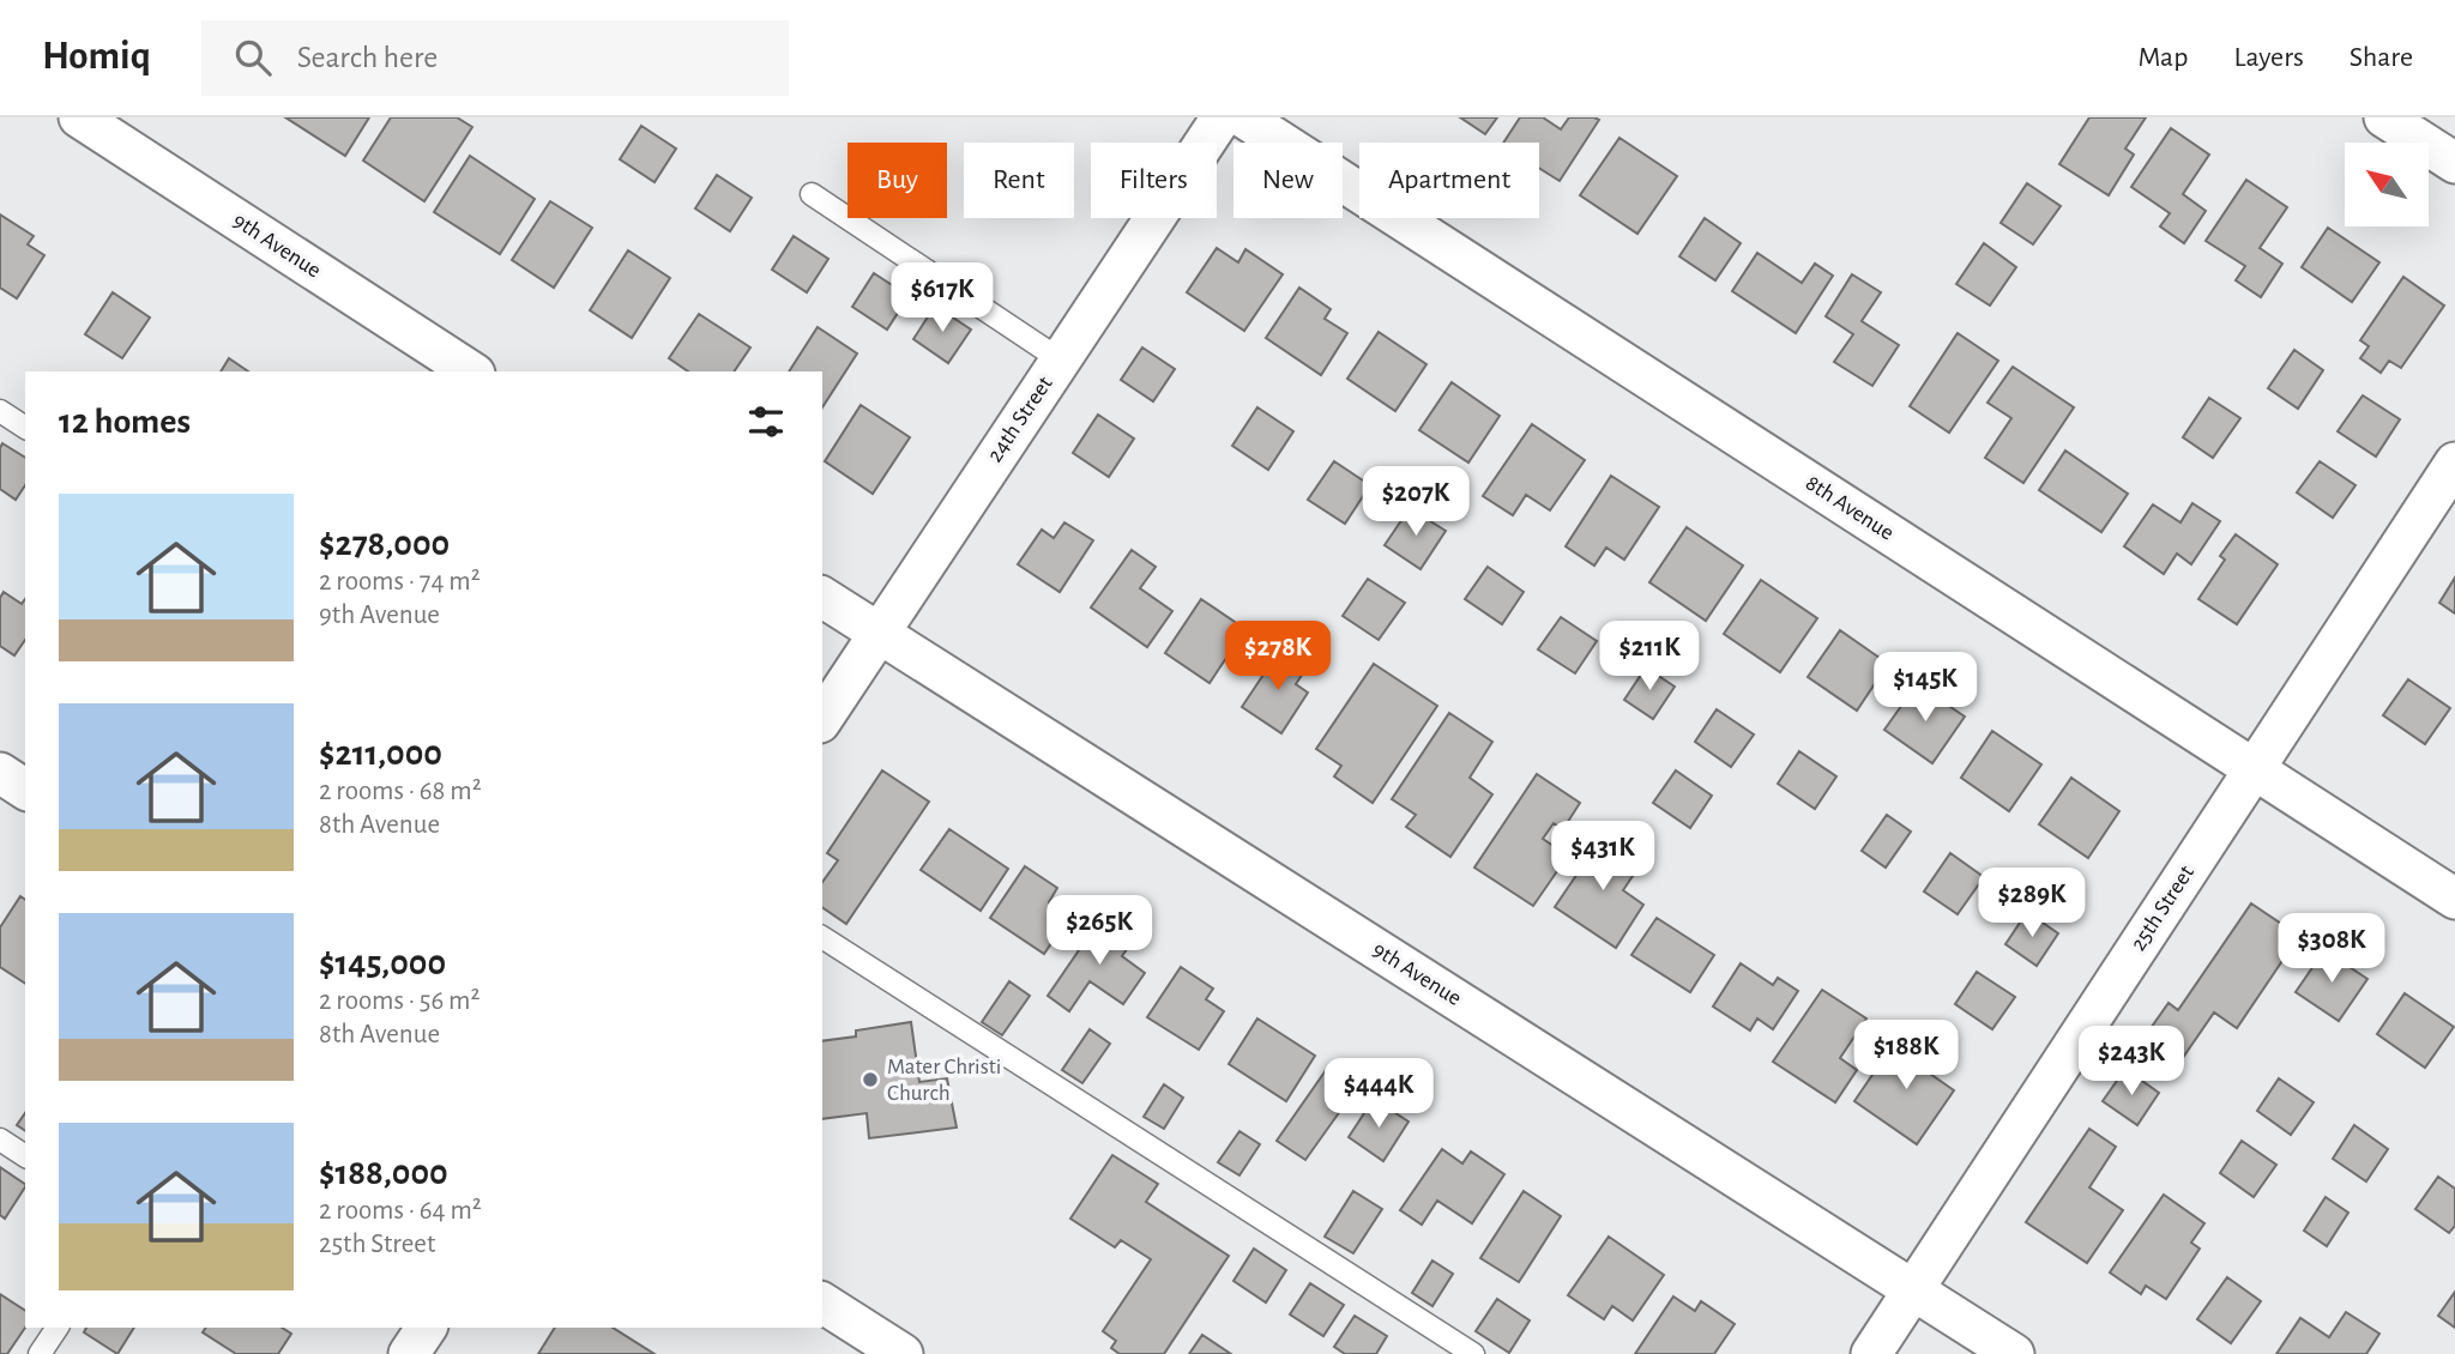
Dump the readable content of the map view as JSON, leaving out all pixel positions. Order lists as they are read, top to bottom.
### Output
{
  "streets": {
    "street": [
      "9th Avenue",
      "24th Street",
      "8th Avenue",
      "25th Street"
    ]
  },
  "crossings": [
    ["9th Avenue", "24th Street"],
    ["9th Avenue", "25th Street"],
    ["8th Avenue", "25th Street"]
  ],
  "places": ["Mater Christi Church"],
  "north": "top left",
  "page": {
    "header": "Homiq",
    "search": "Search here",
    "nav": ["Map", "Layers", "Share"],
    "chip": [
      "Buy",
      "Rent",
      "Filters",
      "New",
      "Apartment"
    ],
    "price": [
      "$617K",
      "$207K",
      "$278K",
      "$211K",
      "$145K",
      "$431K",
      "$289K",
      "$265K",
      "$308K",
      "$188K",
      "$243K",
      "$444K"
    ],
    "heading": "12 homes",
    "list": [
      {
        "name": "$278,000",
        "note": "2 rooms · 74 m² · 9th Avenue"
      },
      {
        "name": "$211,000",
        "note": "2 rooms · 68 m² · 8th Avenue"
      },
      {
        "name": "$145,000",
        "note": "2 rooms · 56 m² · 8th Avenue"
      },
      {
        "name": "$188,000",
        "note": "2 rooms · 64 m² · 25th Street"
      }
    ]
  }
}
